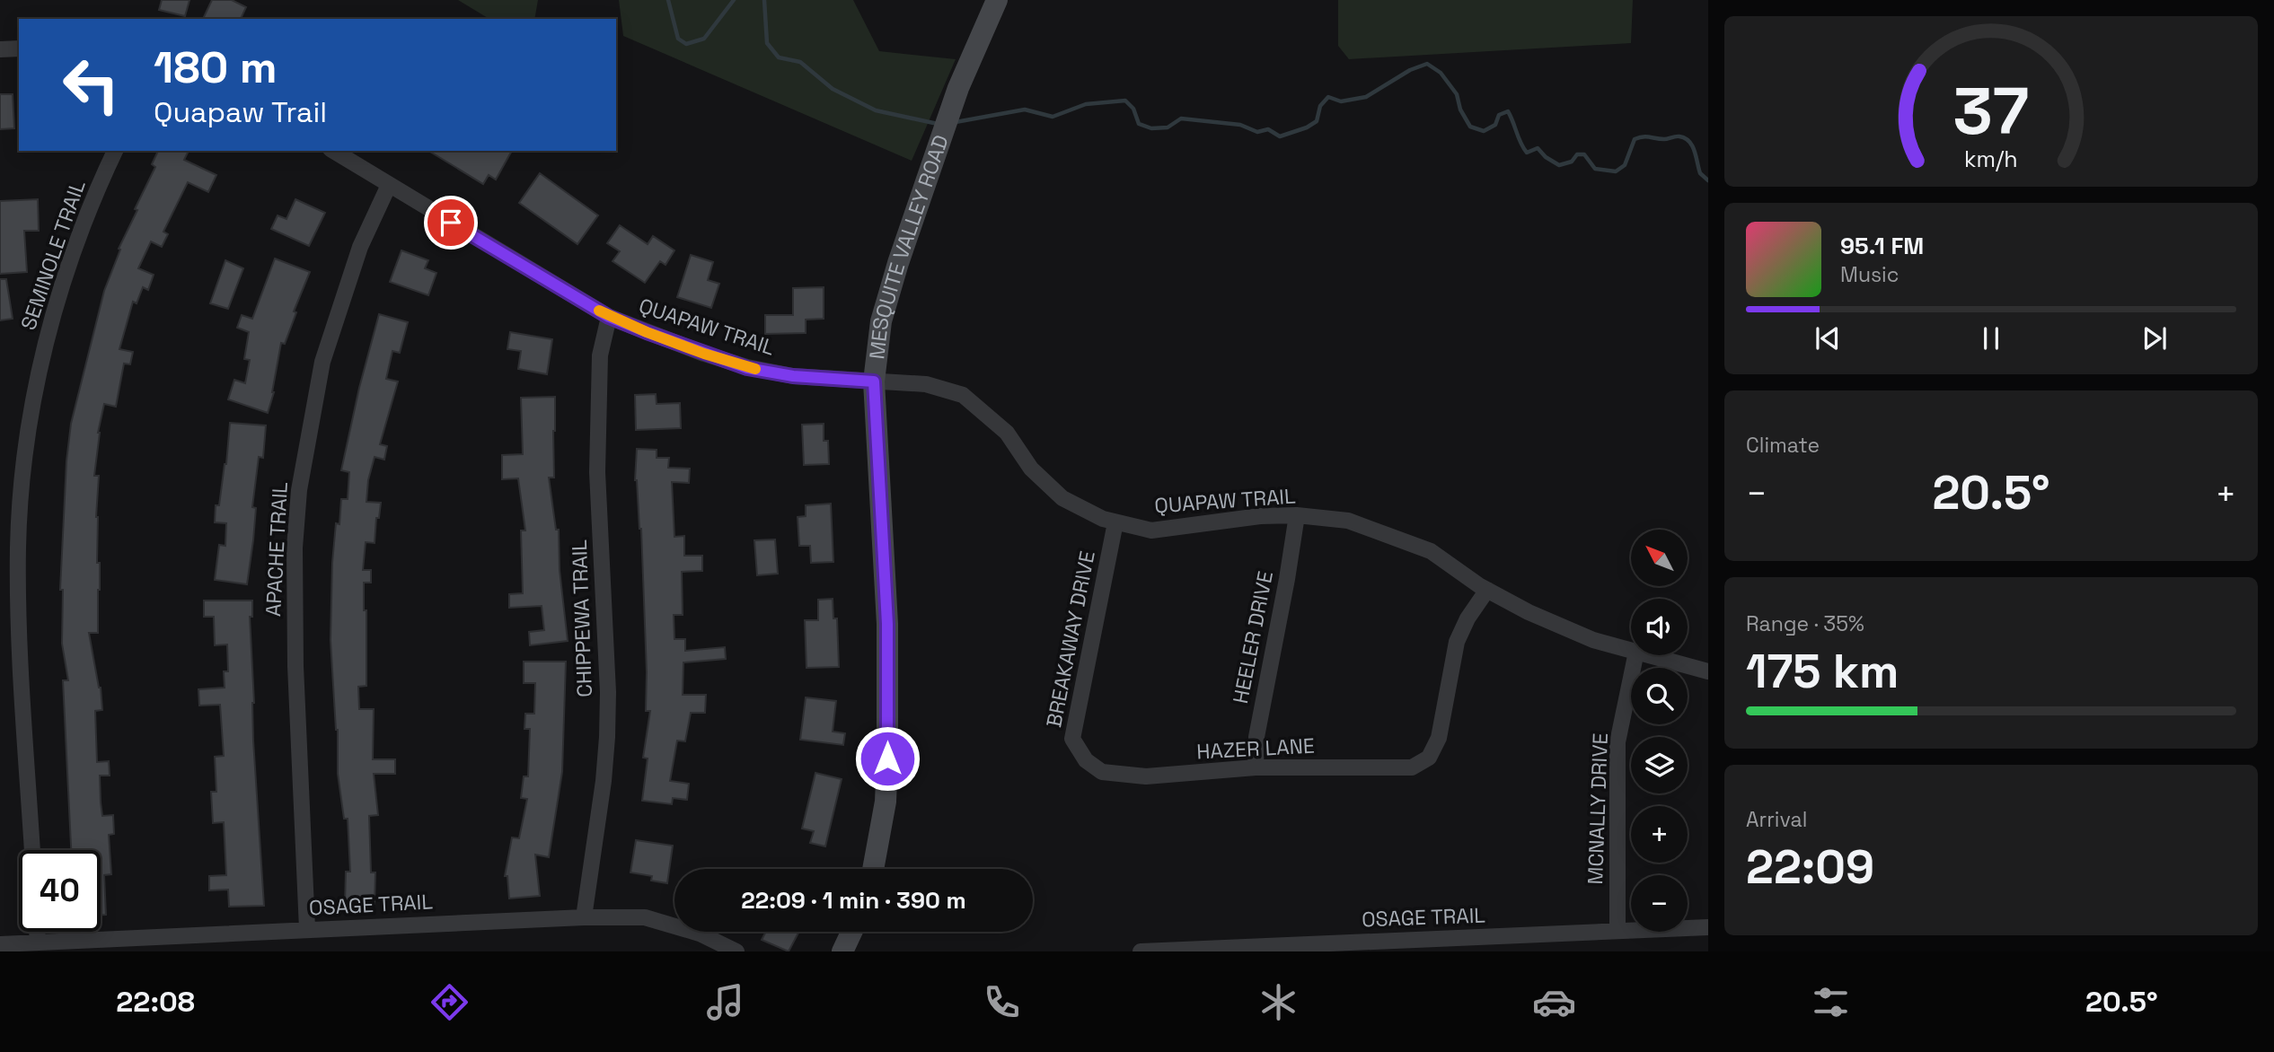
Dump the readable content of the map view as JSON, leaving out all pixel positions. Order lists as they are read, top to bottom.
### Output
{
  "streets": {
    "street": [
      "MESQUITE VALLEY ROAD",
      "SEMINOLE TRAIL",
      "QUAPAW TRAIL",
      "APACHE TRAIL",
      "CHIPPEWA TRAIL",
      "HEELER DRIVE",
      "BREAKAWAY DRIVE",
      "HAZER LANE",
      "MCNALLY DRIVE",
      "OSAGE TRAIL"
    ]
  },
  "crossings": [
    ["MESQUITE VALLEY ROAD", "QUAPAW TRAIL"],
    ["QUAPAW TRAIL", "APACHE TRAIL"],
    ["QUAPAW TRAIL", "CHIPPEWA TRAIL"],
    ["QUAPAW TRAIL", "HEELER DRIVE"],
    ["QUAPAW TRAIL", "BREAKAWAY DRIVE"],
    ["QUAPAW TRAIL", "HAZER LANE"],
    ["APACHE TRAIL", "OSAGE TRAIL"],
    ["CHIPPEWA TRAIL", "OSAGE TRAIL"],
    ["HEELER DRIVE", "HAZER LANE"],
    ["BREAKAWAY DRIVE", "HAZER LANE"],
    ["MCNALLY DRIVE", "OSAGE TRAIL"]
  ],
  "north": "top left",
  "page": {
    "turn": ["180 m", "Quapaw Trail"],
    "song": ["95.1 FM", "Music"],
    "tile": [
      "Climate",
      ["Range · 35%", "175 km"],
      ["Arrival", "22:09"]
    ],
    "heat": ["−", "20.5°", "+"],
    "map_buttons": ["+", "−"],
    "limit": "40",
    "trip": "22:09 · 1 min · 390 m",
    "tabs": ["22:08", "20.5°"],
    "gauge": ["37", "km/h"]
  }
}
